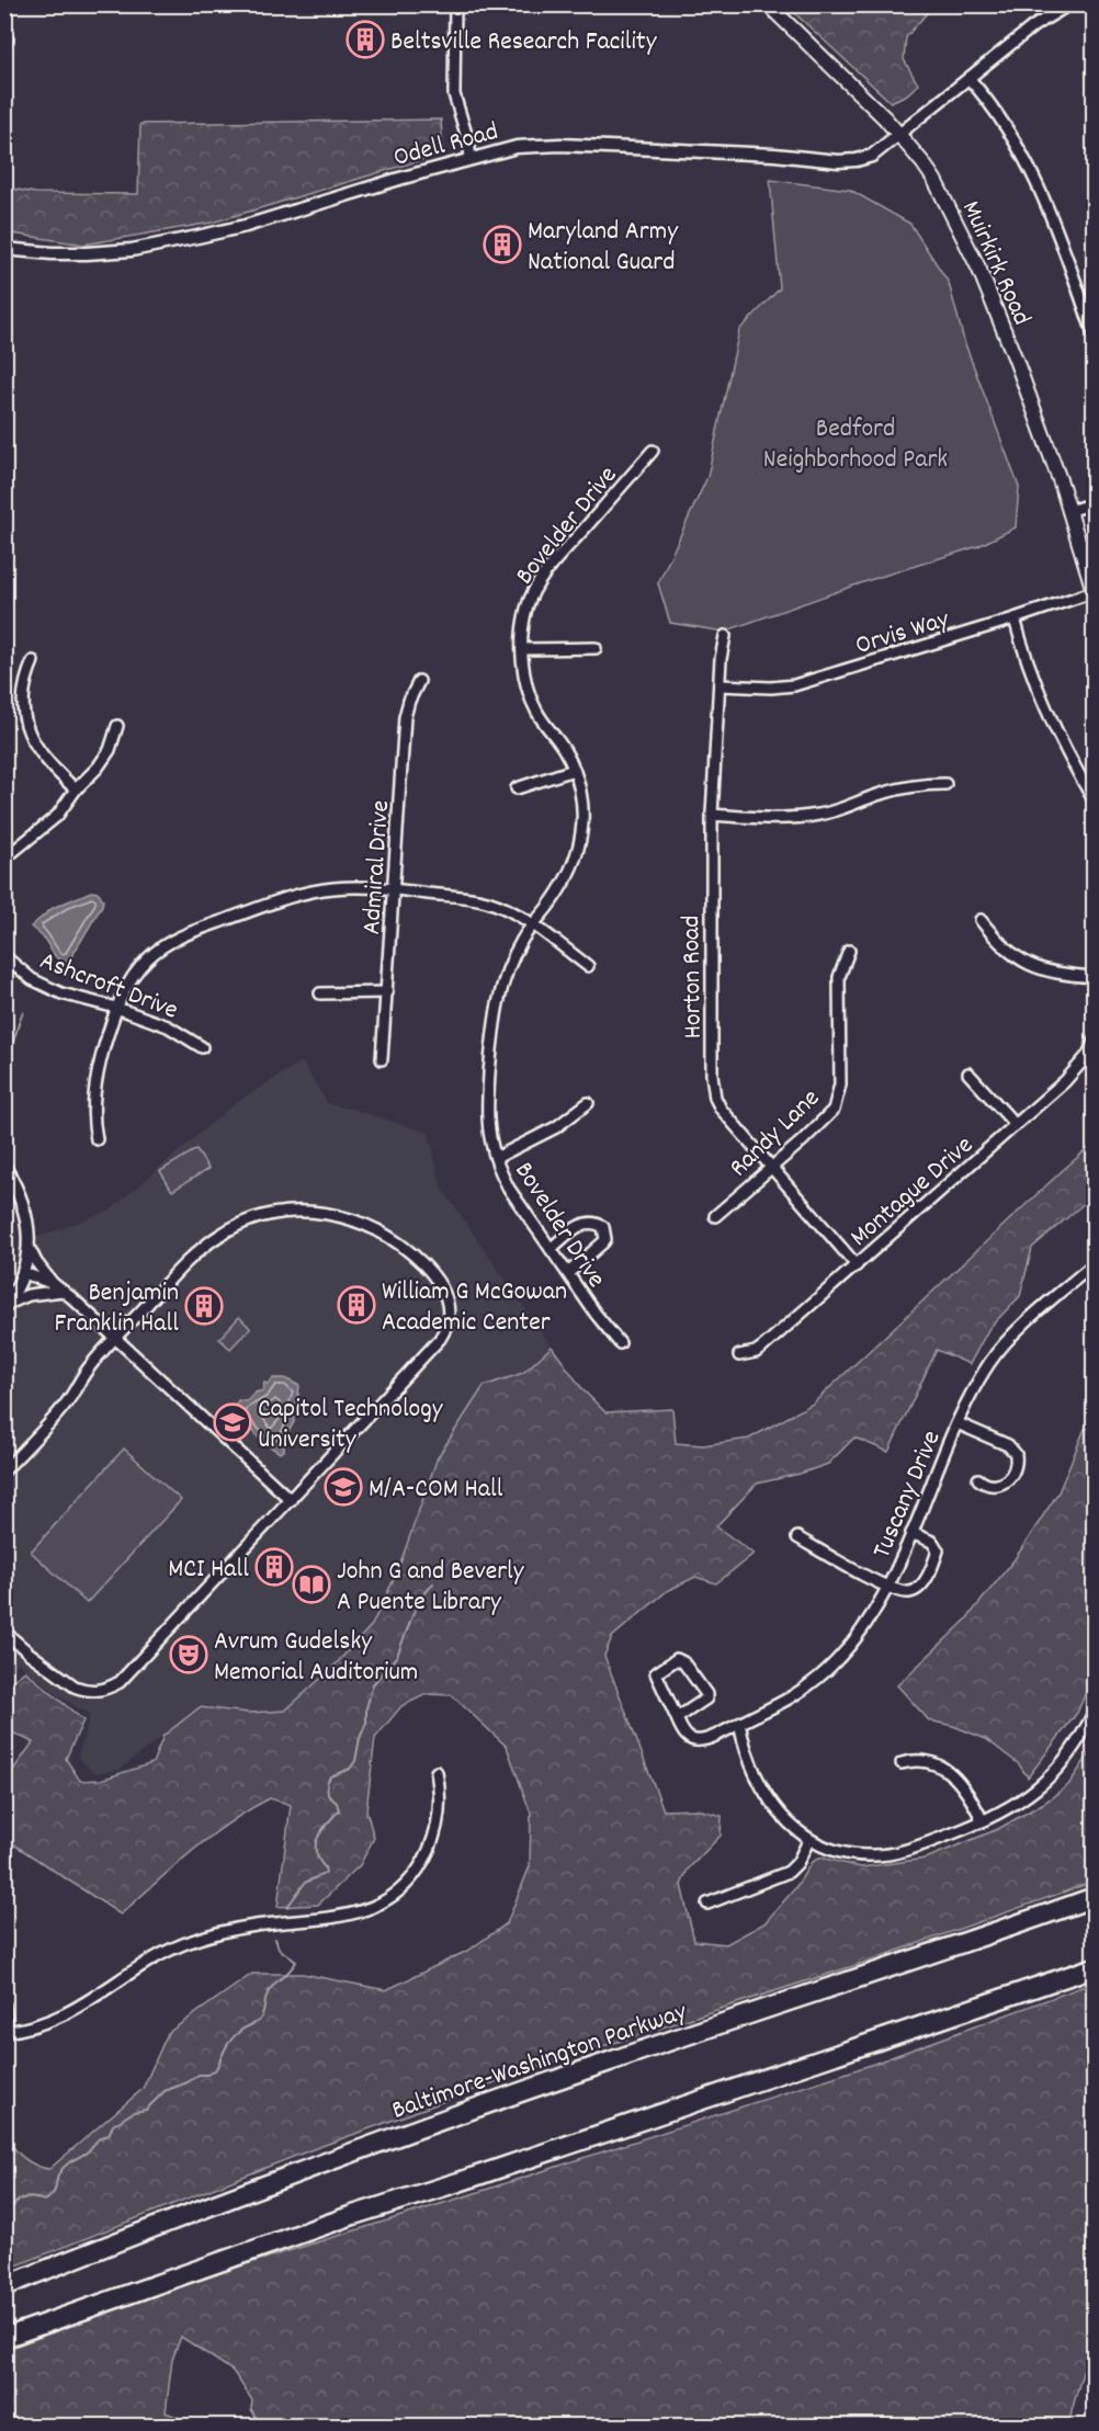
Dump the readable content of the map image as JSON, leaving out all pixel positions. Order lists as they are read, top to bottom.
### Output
{
  "streets": {
    "highway": ["Baltimore-Washington Parkway"],
    "main road": ["Muirkirk Road"],
    "street": [
      "Odell Road",
      "Bovelder Drive",
      "Orvis Way",
      "Admiral Drive",
      "Horton Road",
      "Ashcroft Drive",
      "Randy Lane",
      "Montague Drive",
      "Tuscany Drive"
    ]
  },
  "crossings": [
    ["Odell Road", "Muirkirk Road"],
    ["Muirkirk Road", "Orvis Way"],
    ["Orvis Way", "Horton Road"],
    ["Horton Road", "Randy Lane"],
    ["Horton Road", "Montague Drive"]
  ],
  "parks": ["Bedford Neighborhood Park"],
  "places": {
    "building": [
      "Beltsville Research Facility",
      "Maryland Army National Guard",
      "William G McGowan Academic Center",
      "Benjamin Franklin Hall",
      "MCI Hall"
    ],
    "school or university": ["Capitol Technology University", "M/A-COM Hall"],
    "library": ["John G and Beverly A Puente Library"],
    "theatre": ["Avrum Gudelsky Memorial Auditorium"]
  }
}
